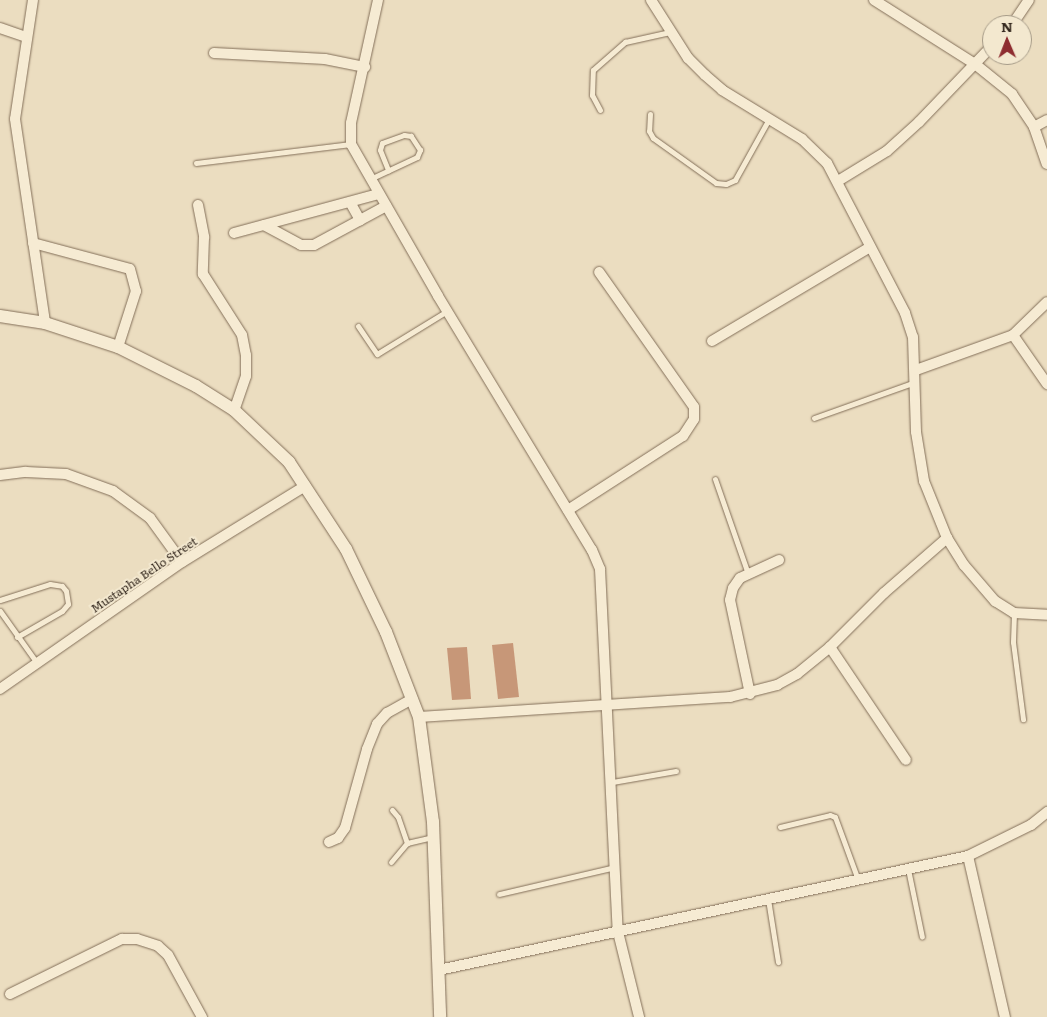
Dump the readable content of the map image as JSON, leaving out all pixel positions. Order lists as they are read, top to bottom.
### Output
{
  "streets": {
    "street": ["Mustapha Bello Street"]
  },
  "north": "top"
}
